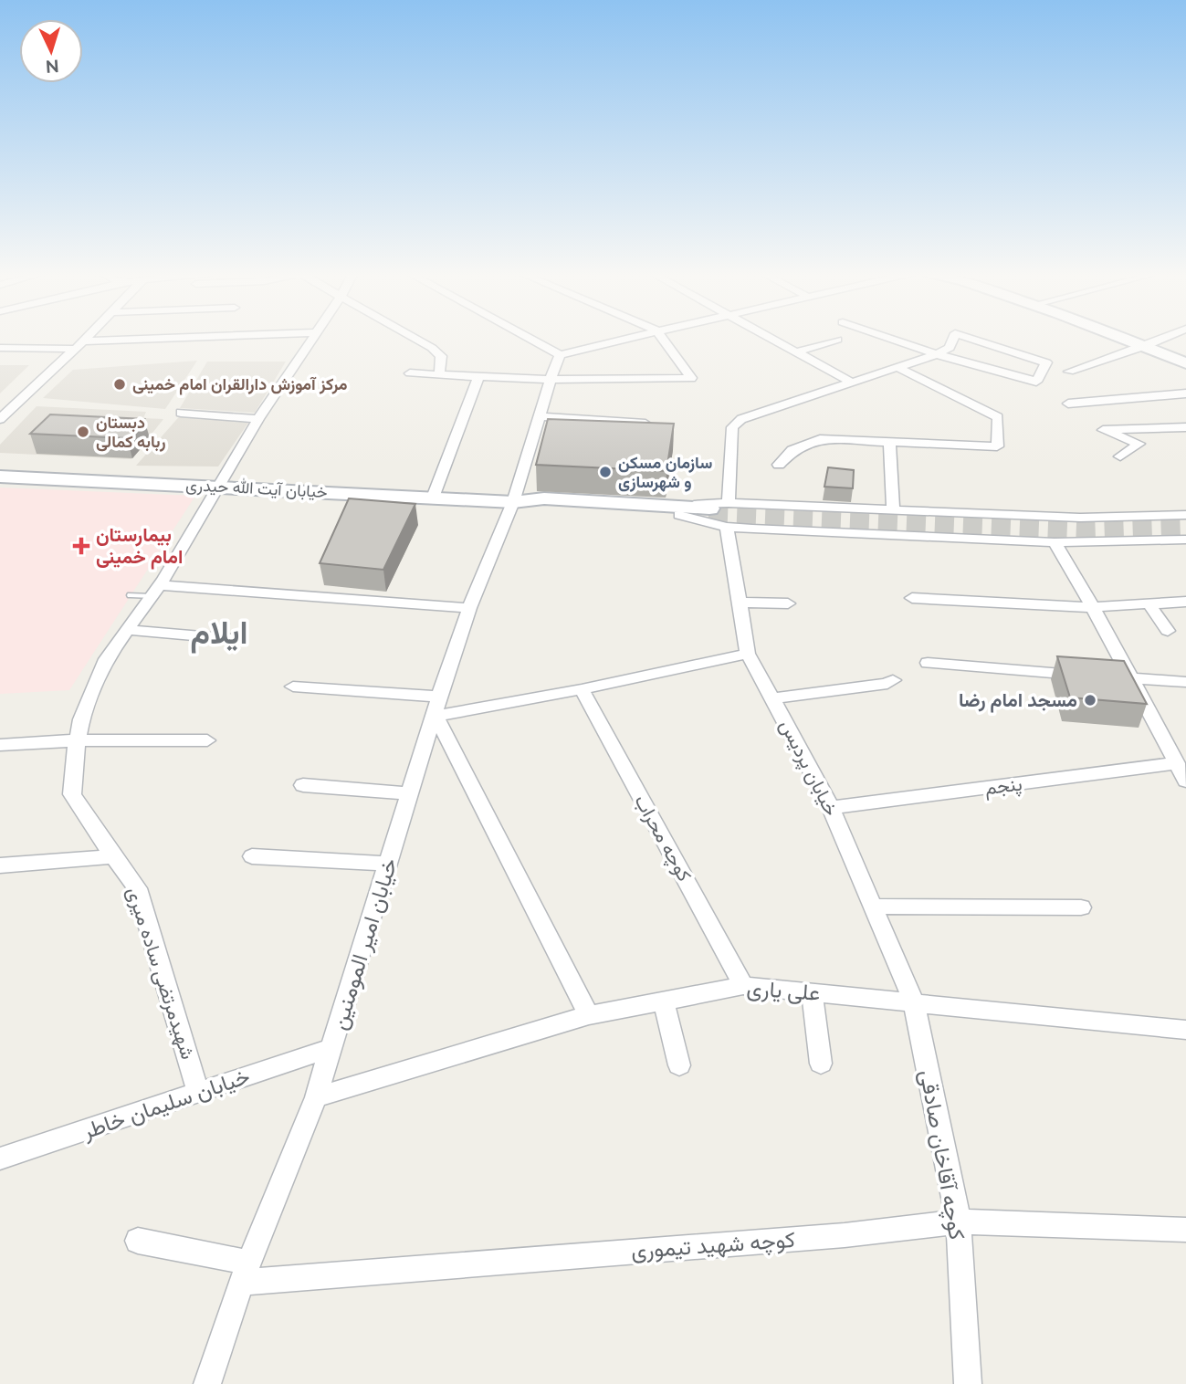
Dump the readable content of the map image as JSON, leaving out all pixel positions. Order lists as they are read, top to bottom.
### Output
{
  "streets": {
    "main road": ["خیابان آیت الله حیدری"],
    "street": [
      "خیابان پردیس",
      "پنجم",
      "کوچه محراب",
      "خیابان امیر المومنین",
      "شهیدمرتضی ساده میری",
      "علی یاری",
      "خیابان سلیمان خاطر",
      "کوچه آقاخان صادقی",
      "کوچه شهید تیموری"
    ]
  },
  "crossings": [
    ["خیابان آیت الله حیدری", "خیابان امیر المومنین"],
    ["خیابان آیت الله حیدری", "شهیدمرتضی ساده میری"],
    ["خیابان پردیس", "پنجم"],
    ["خیابان پردیس", "علی یاری"],
    ["خیابان پردیس", "کوچه آقاخان صادقی"],
    ["کوچه محراب", "علی یاری"],
    ["خیابان امیر المومنین", "علی یاری"],
    ["خیابان امیر المومنین", "خیابان سلیمان خاطر"],
    ["خیابان امیر المومنین", "کوچه شهید تیموری"],
    ["شهیدمرتضی ساده میری", "خیابان سلیمان خاطر"],
    ["علی یاری", "کوچه آقاخان صادقی"],
    ["کوچه آقاخان صادقی", "کوچه شهید تیموری"]
  ],
  "districts": ["ایلام"],
  "places": {
    "other": [
      "مرکز آموزش دارالقران امام خمینی",
      "دبستان ربابه کمالی",
      "سازمان مسکن و شهرسازی",
      "مسجد امام رضا"
    ],
    "health": ["بیمارستان امام خمینی"]
  },
  "north": "bottom"
}
